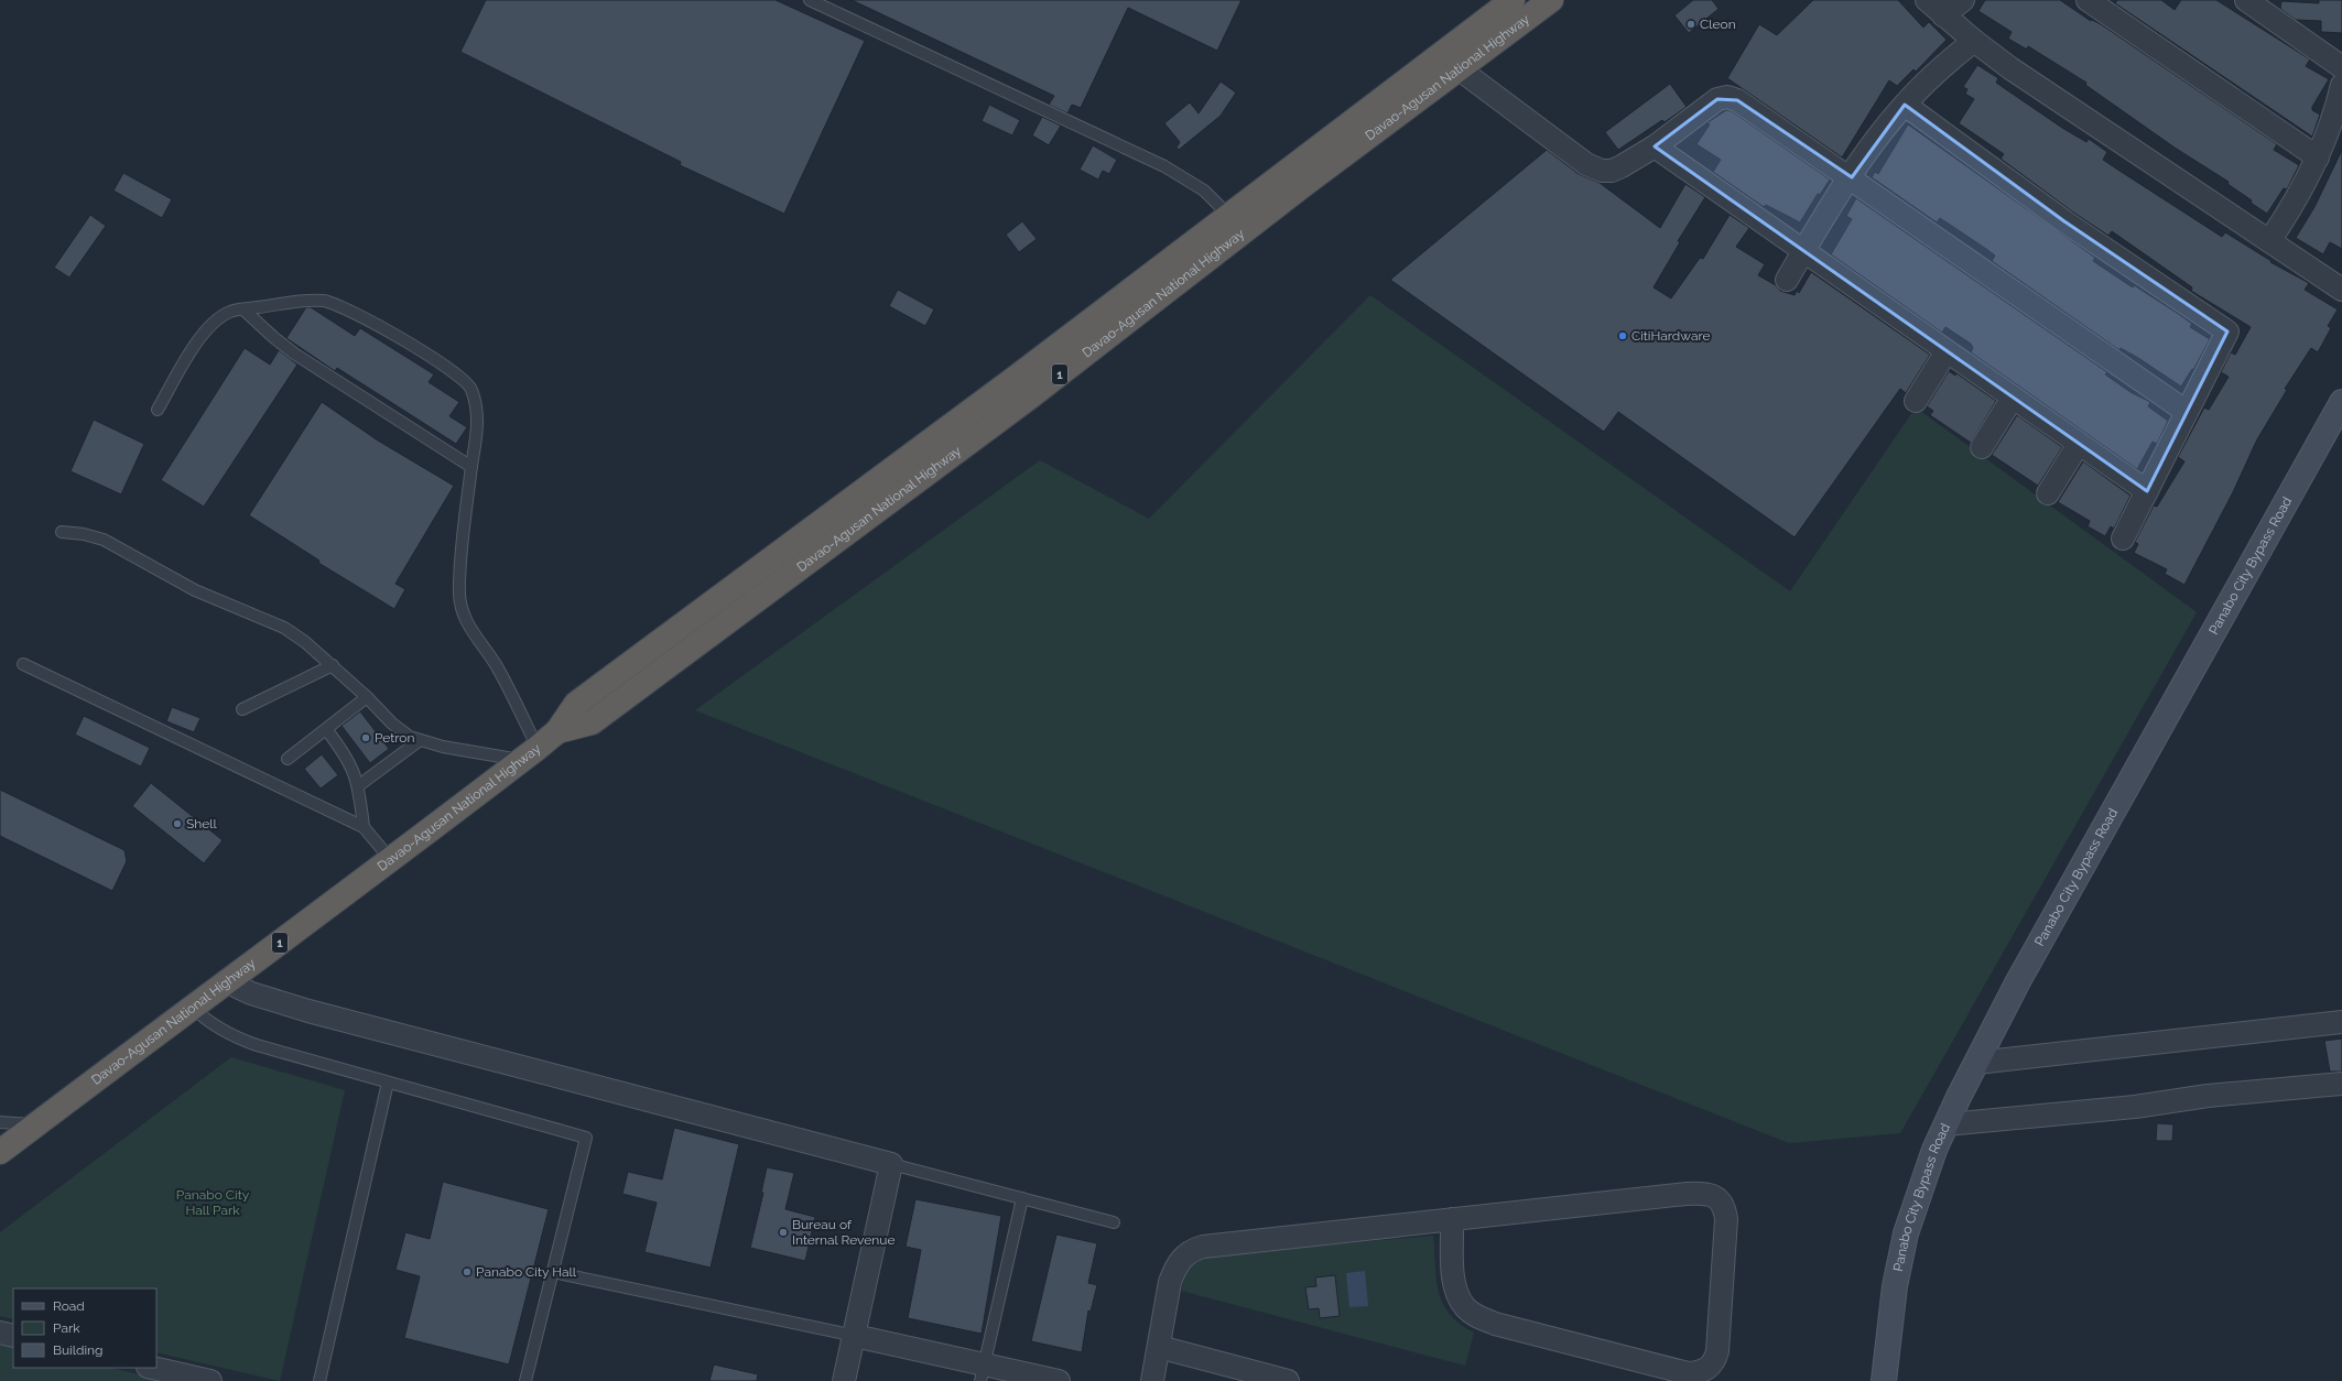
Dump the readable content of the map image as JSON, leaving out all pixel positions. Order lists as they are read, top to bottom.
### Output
{
  "streets": {
    "highway": ["Davao-Agusan National Highway", "1"],
    "main road": ["Panabo City Bypass Road"]
  },
  "parks": ["Panabo City Hall Park"],
  "places": [
    "Cleon",
    "CitiHardware",
    "Petron",
    "Shell",
    "Bureau of Internal Revenue",
    "Panabo City Hall"
  ],
  "legend": ["Road", "Park", "Building"]
}
